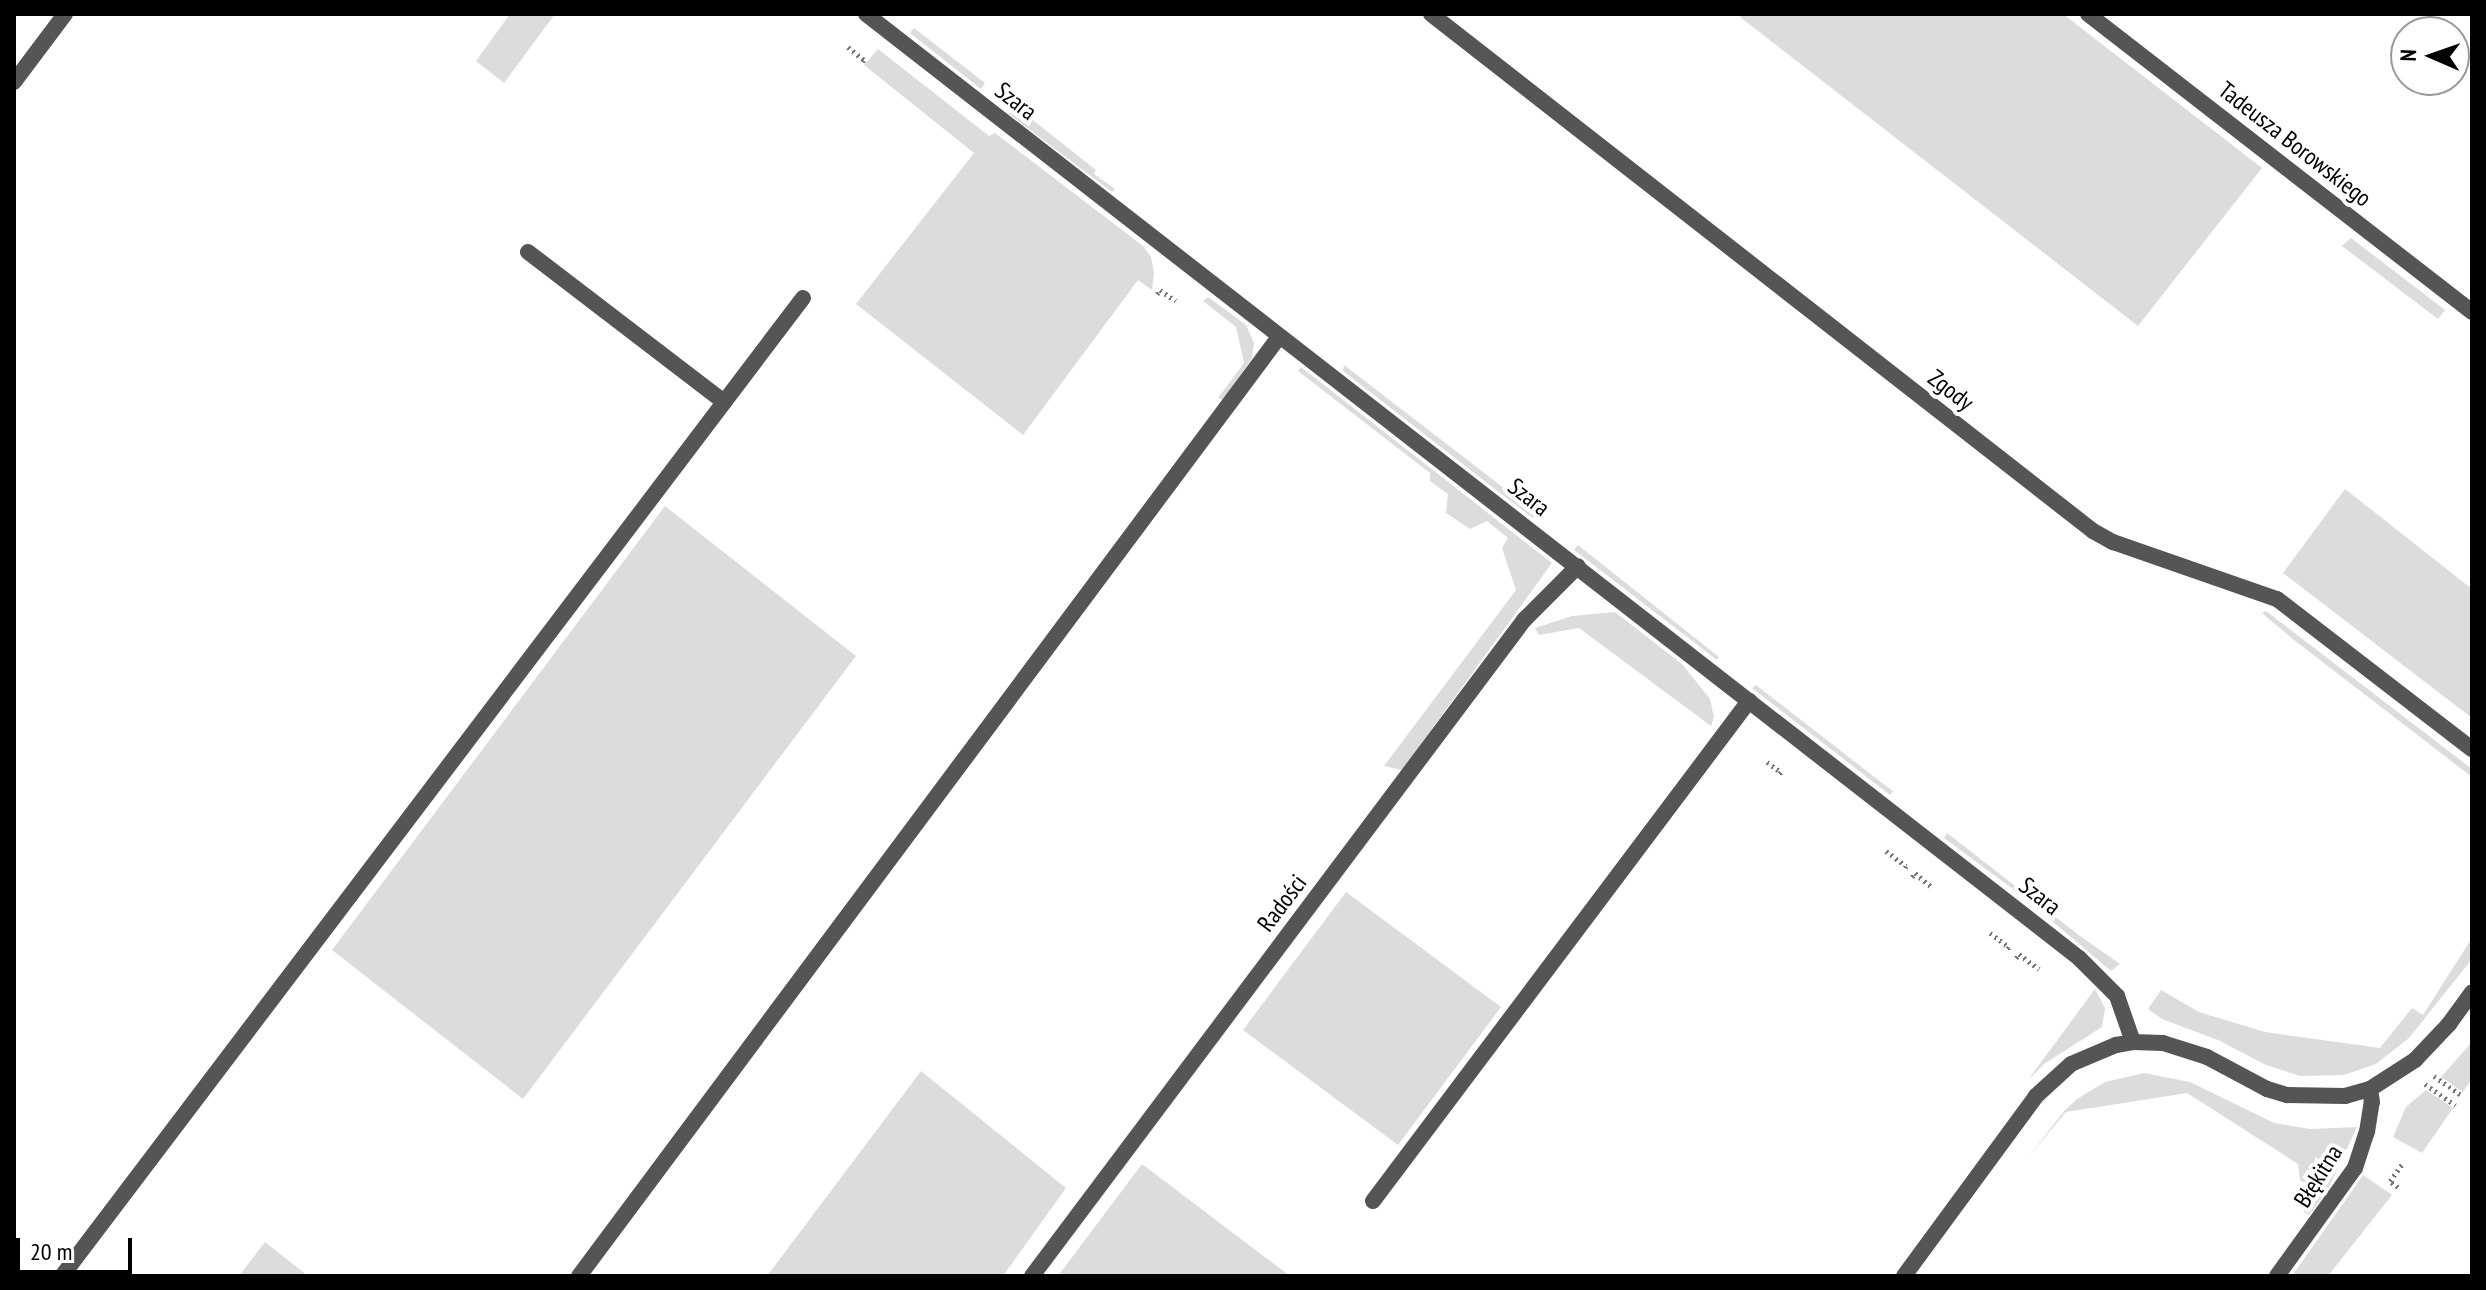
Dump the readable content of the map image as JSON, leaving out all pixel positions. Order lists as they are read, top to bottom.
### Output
{
  "streets": {
    "street": [
      "Szara",
      "Tadeusza Borowskiego",
      "Zgody",
      "Radości",
      "Błękitna"
    ]
  },
  "crossings": [
    ["Szara", "Radości"]
  ],
  "scale_bar": "20 m",
  "north": "left"
}
